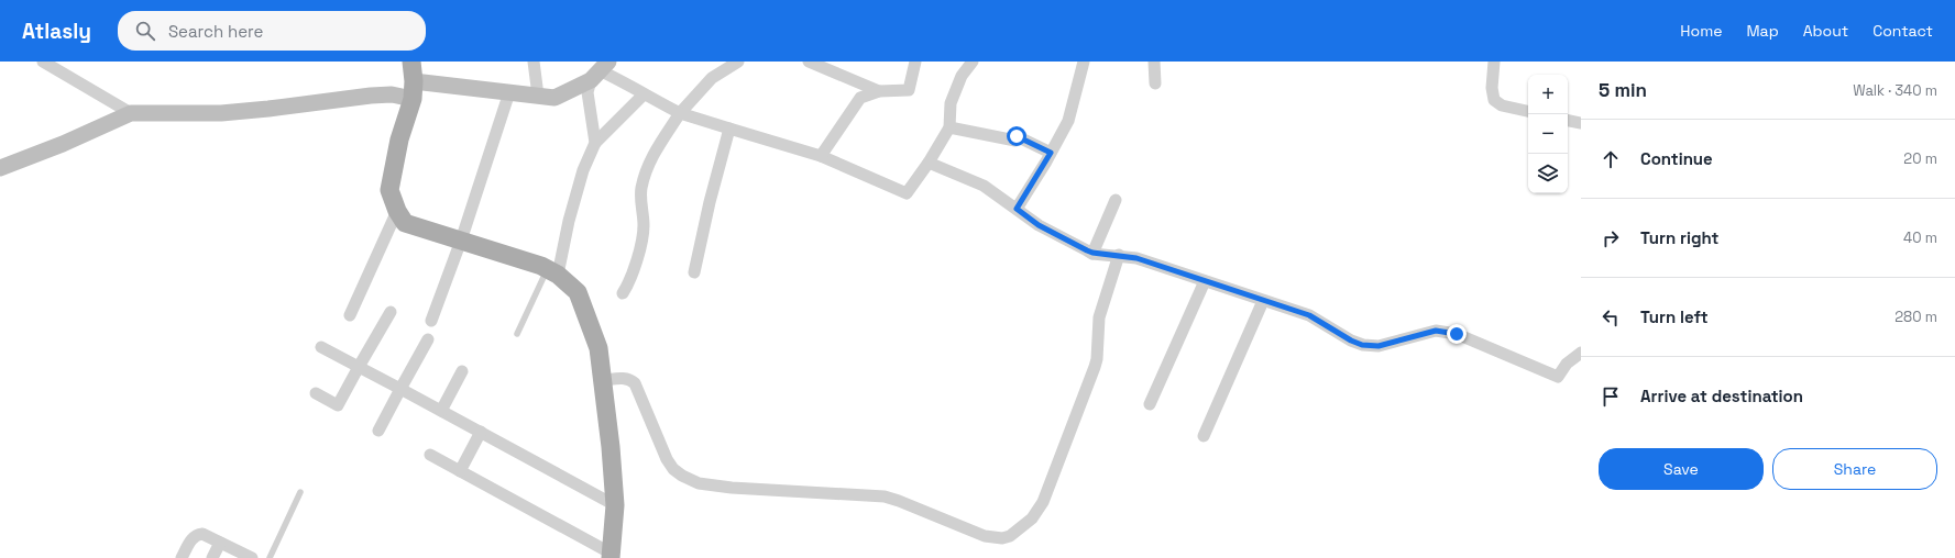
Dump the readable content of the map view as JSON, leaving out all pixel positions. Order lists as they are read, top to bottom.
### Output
{
  "page": {
    "header": "Atlasly",
    "search": "Search here",
    "nav": [
      "Home",
      "Map",
      "About",
      "Contact"
    ],
    "heading": ["5 min", "Walk · 340 m"],
    "map_buttons": ["+", "−"],
    "list": [
      ["Continue", "20 m"],
      ["Turn right", "40 m"],
      ["Turn left", "280 m"],
      "Arrive at destination"
    ],
    "buttons": ["Save", "Share"]
  }
}
